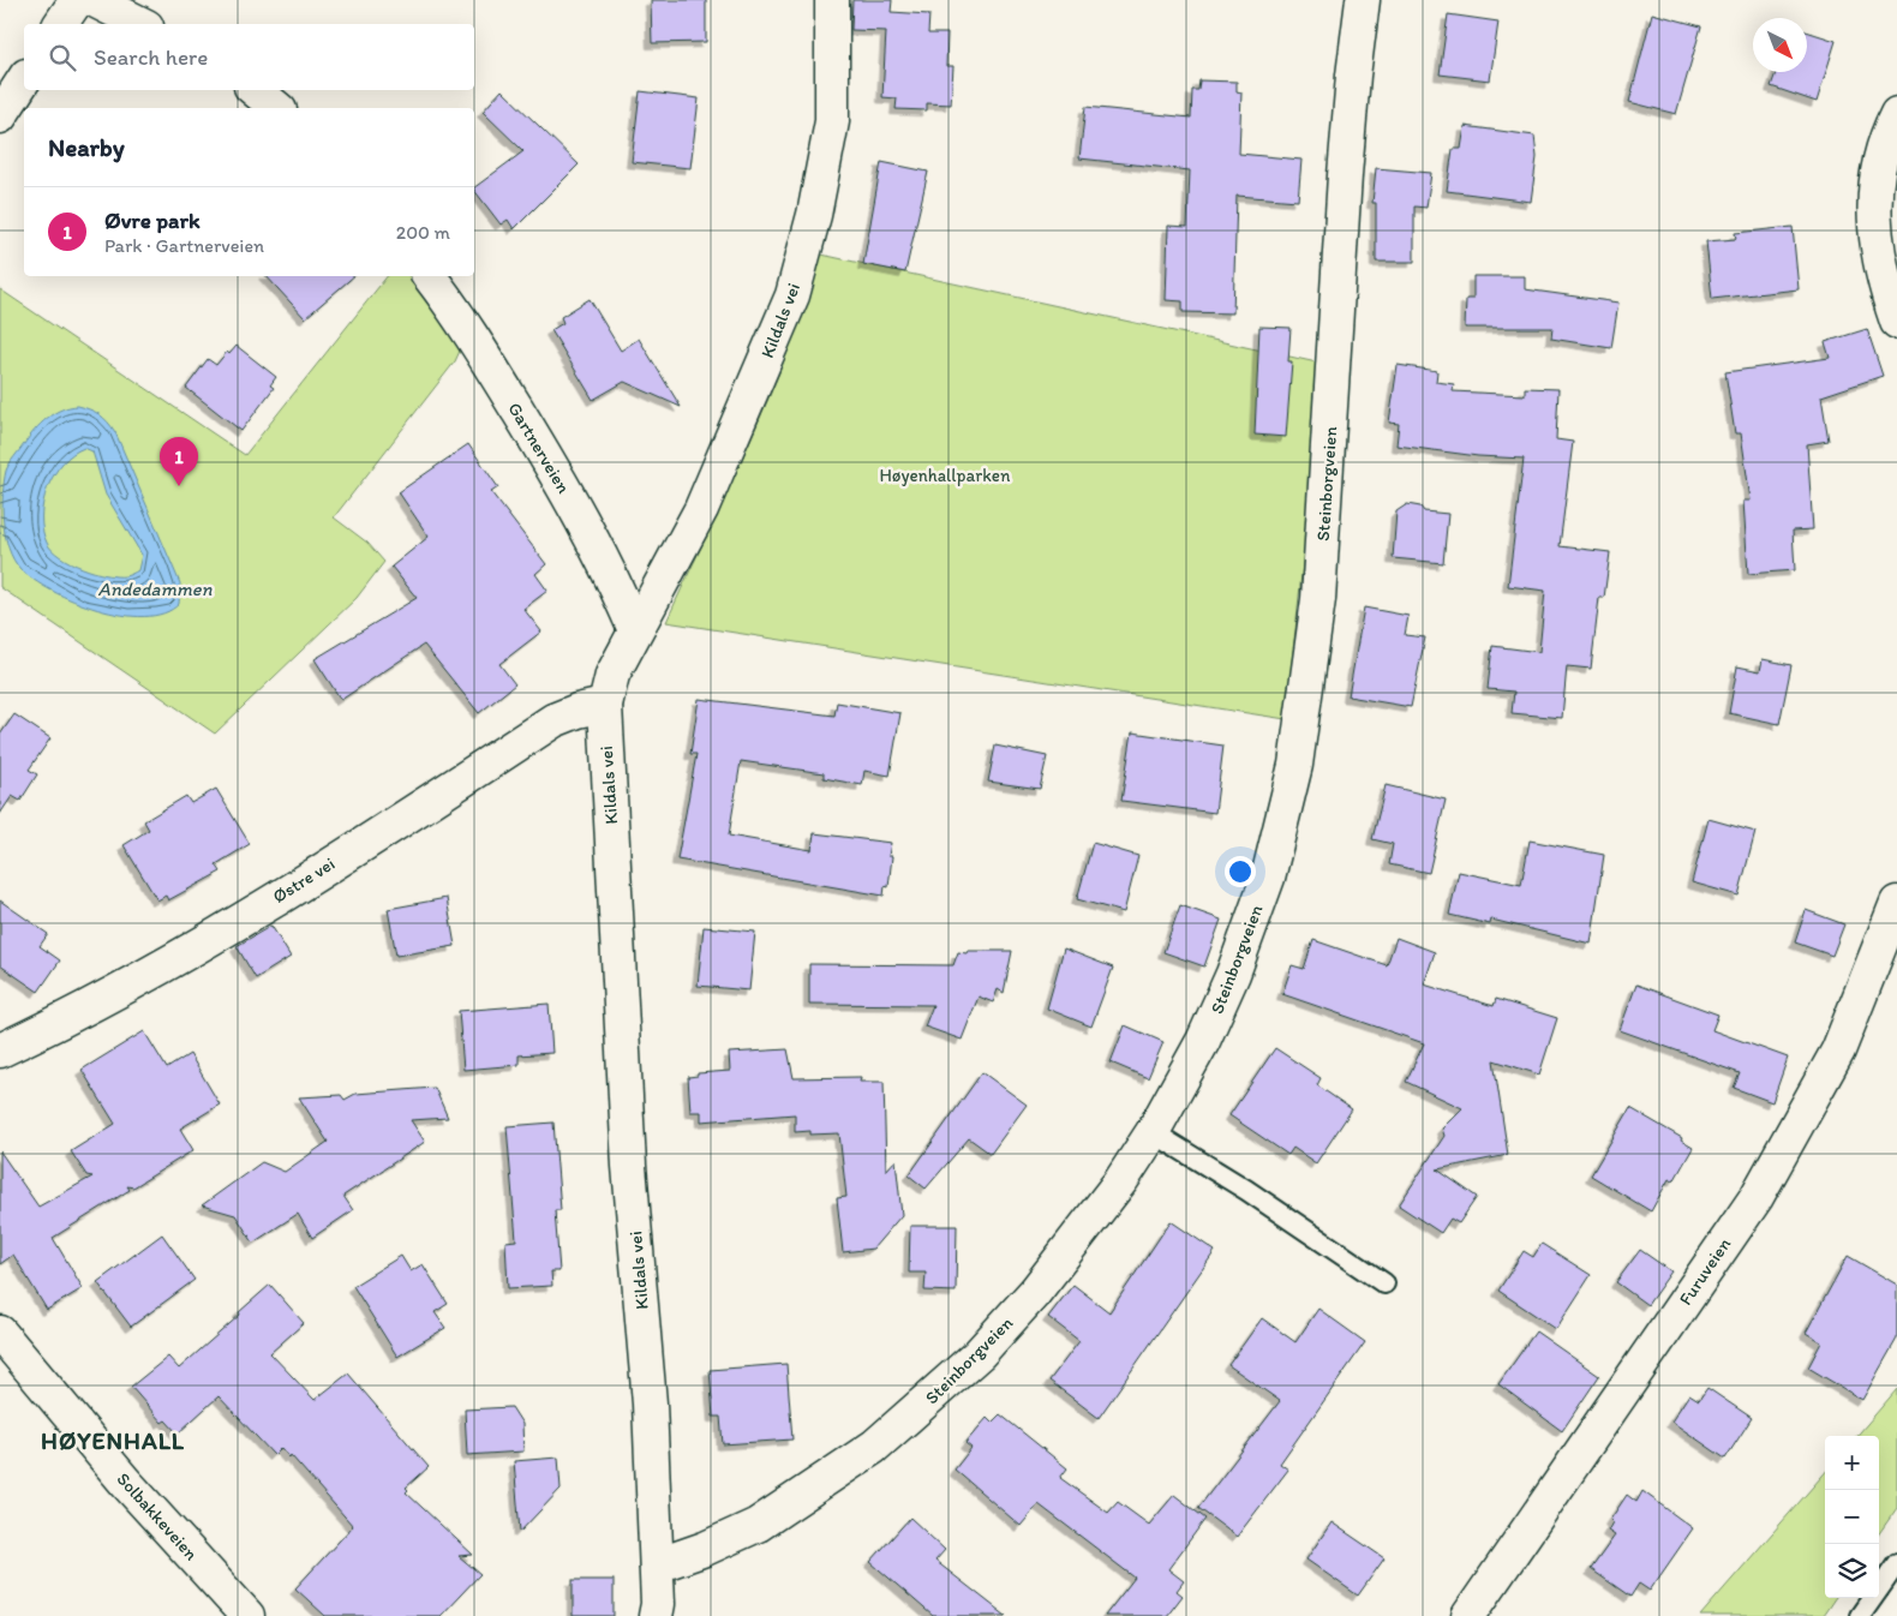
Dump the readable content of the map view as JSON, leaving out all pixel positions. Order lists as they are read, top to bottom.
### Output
{
  "streets": {
    "street": [
      "Kildals vei",
      "Gartnerveien",
      "Steinborgveien",
      "Østre vei",
      "Furuveien",
      "Solbakkeveien"
    ]
  },
  "crossings": [
    ["Kildals vei", "Gartnerveien"],
    ["Kildals vei", "Steinborgveien"],
    ["Kildals vei", "Østre vei"]
  ],
  "districts": ["HØYENHALL"],
  "water": ["Andedammen"],
  "parks": ["Høyenhallparken"],
  "north": "bottom right",
  "page": {
    "search": "Search here",
    "heading": "Nearby",
    "list": [
      {
        "mark": "1",
        "name": "Øvre park",
        "note": "Park · Gartnerveien",
        "value": "200 m"
      }
    ],
    "pins": "1",
    "map_buttons": ["+", "−"]
  }
}
